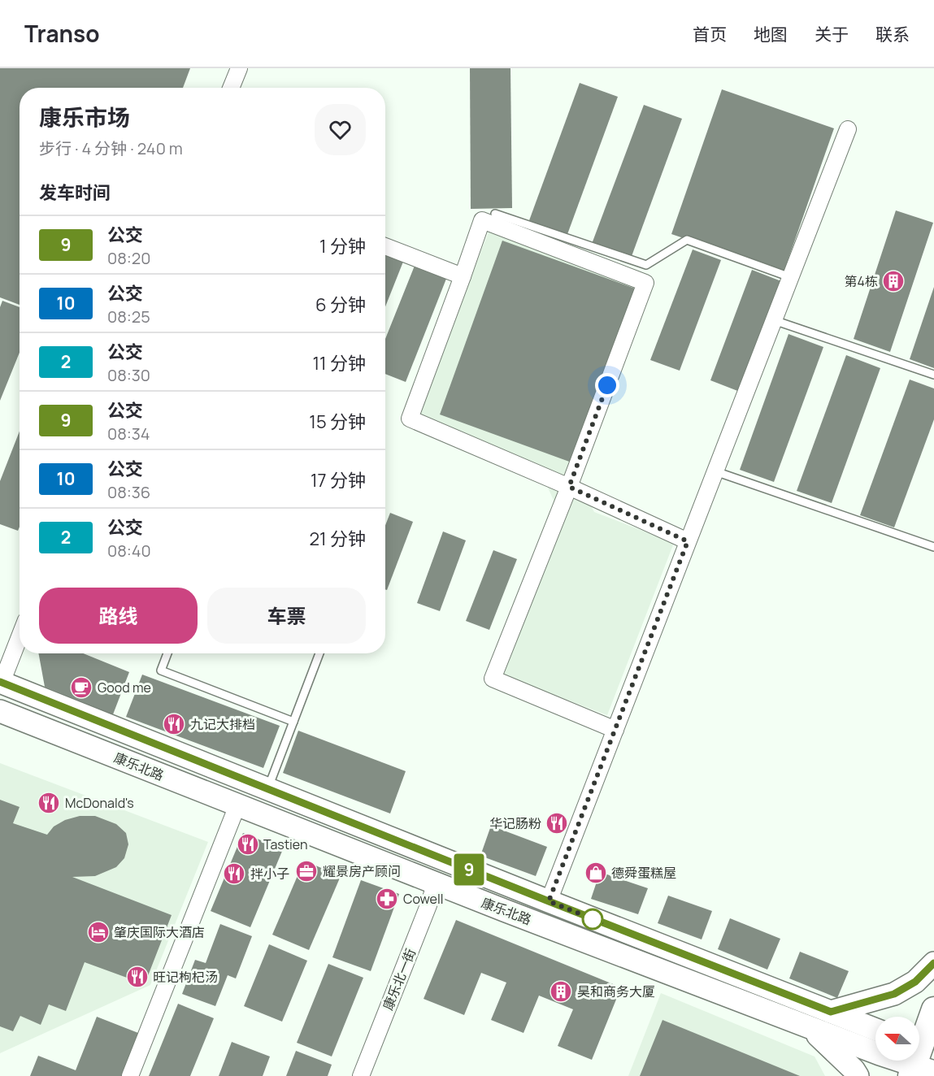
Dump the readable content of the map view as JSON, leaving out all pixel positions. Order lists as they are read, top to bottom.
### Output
{
  "streets": {
    "main road": ["康乐北路"],
    "street": ["康乐北一街"]
  },
  "crossings": [
    ["康乐北路", "康乐北一街"]
  ],
  "places": {
    "building": ["第4栋", "昊和商务大厦"],
    "cafe": ["Good me"],
    "restaurant": [
      "九记大排档",
      "McDonald's",
      "华记肠粉",
      "Tastien",
      "拌小子",
      "旺记枸杞汤"
    ],
    "office": ["耀景房产顾问"],
    "shop": ["德舜蛋糕屋"],
    "pharmacy": ["Cowell"],
    "hotel": ["肇庆国际大酒店"]
  },
  "lines": ["bus line 9"],
  "north": "left",
  "page": {
    "header": "Transo",
    "nav": [
      "首页",
      "地图",
      "关于",
      "联系"
    ],
    "on_map": "9",
    "heading": [
      ["康乐市场", "步行 · 4 分钟 · 240 m"],
      "发车时间"
    ],
    "list": [
      {
        "mark": "9",
        "name": "公交",
        "note": "08:20",
        "value": "1 分钟"
      },
      {
        "mark": "10",
        "name": "公交",
        "note": "08:25",
        "value": "6 分钟"
      },
      {
        "mark": "2",
        "name": "公交",
        "note": "08:30",
        "value": "11 分钟"
      },
      {
        "mark": "9",
        "name": "公交",
        "note": "08:34",
        "value": "15 分钟"
      },
      {
        "mark": "10",
        "name": "公交",
        "note": "08:36",
        "value": "17 分钟"
      },
      {
        "mark": "2",
        "name": "公交",
        "note": "08:40",
        "value": "21 分钟"
      }
    ],
    "buttons": ["路线", "车票"]
  }
}
